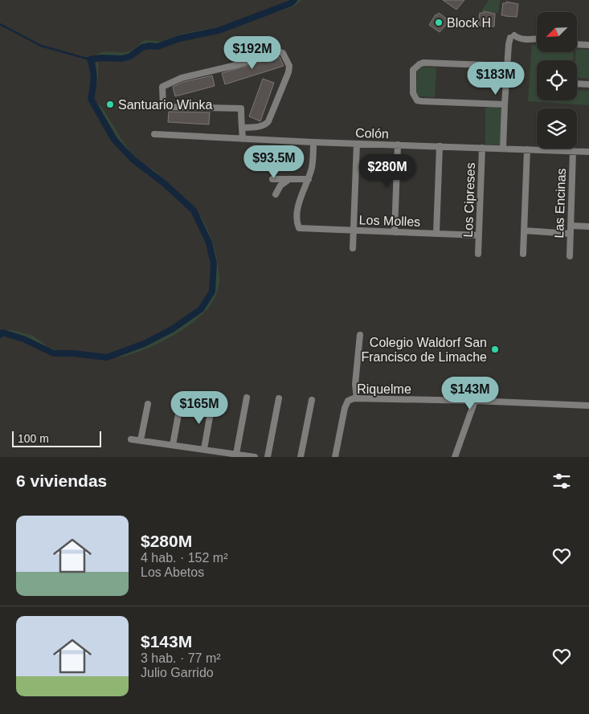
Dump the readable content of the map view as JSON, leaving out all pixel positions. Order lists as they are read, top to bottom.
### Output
{
  "streets": {
    "street": [
      "Colón",
      "Los Cipreses",
      "Las Encinas",
      "Los Molles",
      "Riquelme"
    ]
  },
  "crossings": [
    ["Colón", "Los Cipreses"],
    ["Colón", "Las Encinas"],
    ["Los Cipreses", "Los Molles"]
  ],
  "places": ["Block H", "Santuario Winka", "Colegio Waldorf San Francisco de Limache"],
  "scale_bar": "100 m",
  "north": "bottom left",
  "page": {
    "price": [
      "$192M",
      "$183M",
      "$93.5M",
      "$280M",
      "$143M",
      "$165M"
    ],
    "scale": "100 m",
    "heading": "6 viviendas",
    "list": [
      {
        "name": "$280M",
        "note": "4 hab. · 152 m² · Los Abetos"
      },
      {
        "name": "$143M",
        "note": "3 hab. · 77 m² · Julio Garrido"
      }
    ]
  }
}
